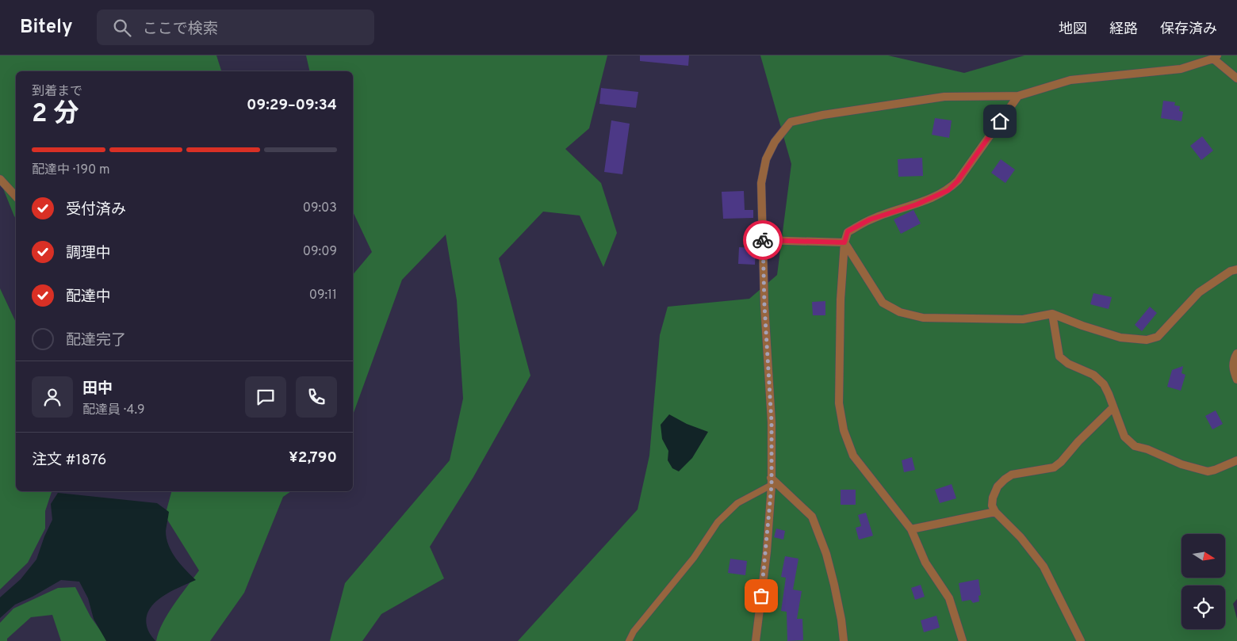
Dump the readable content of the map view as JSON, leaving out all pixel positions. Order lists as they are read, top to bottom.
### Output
{
  "north": "right",
  "page": {
    "header": "Bitely",
    "search": "ここで検索",
    "nav": ["地図", "経路", "保存済み"],
    "heading": ["2 分", "到着まで", "09:29–09:34"],
    "panel": [
      "田中",
      "配達員 · 4.9",
      "注文 #1876",
      "¥2,790"
    ],
    "bar": "配達中 · 190 m",
    "list": [
      ["受付済み", "09:03"],
      ["調理中", "09:09"],
      ["配達中", "09:11"],
      "配達完了"
    ]
  }
}
